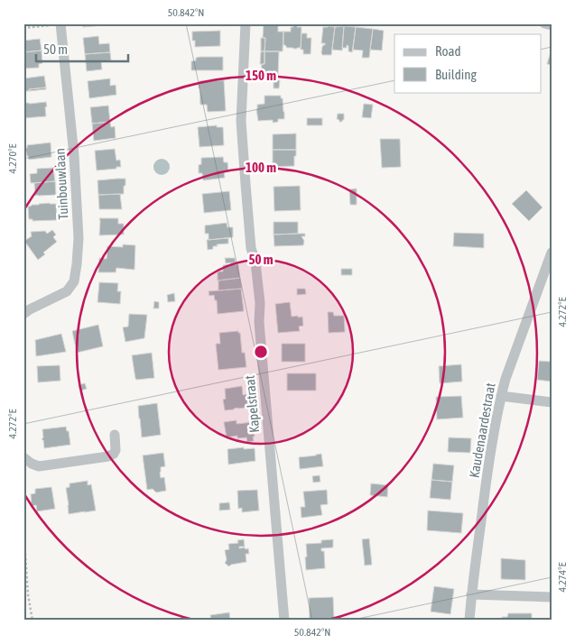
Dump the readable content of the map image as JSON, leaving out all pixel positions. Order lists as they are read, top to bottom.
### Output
{
  "streets": {
    "street": ["Tuinbouwlaan", "Kapelstraat", "Kaudenaardestraat"]
  },
  "legend": ["Road", "Building"],
  "scale_bar": "50 m",
  "coordinates": [
    "50.842°N",
    "4.270°E",
    "4.272°E",
    "4.274°E"
  ],
  "rings": ["150 m", "100 m", "50 m"]
}
